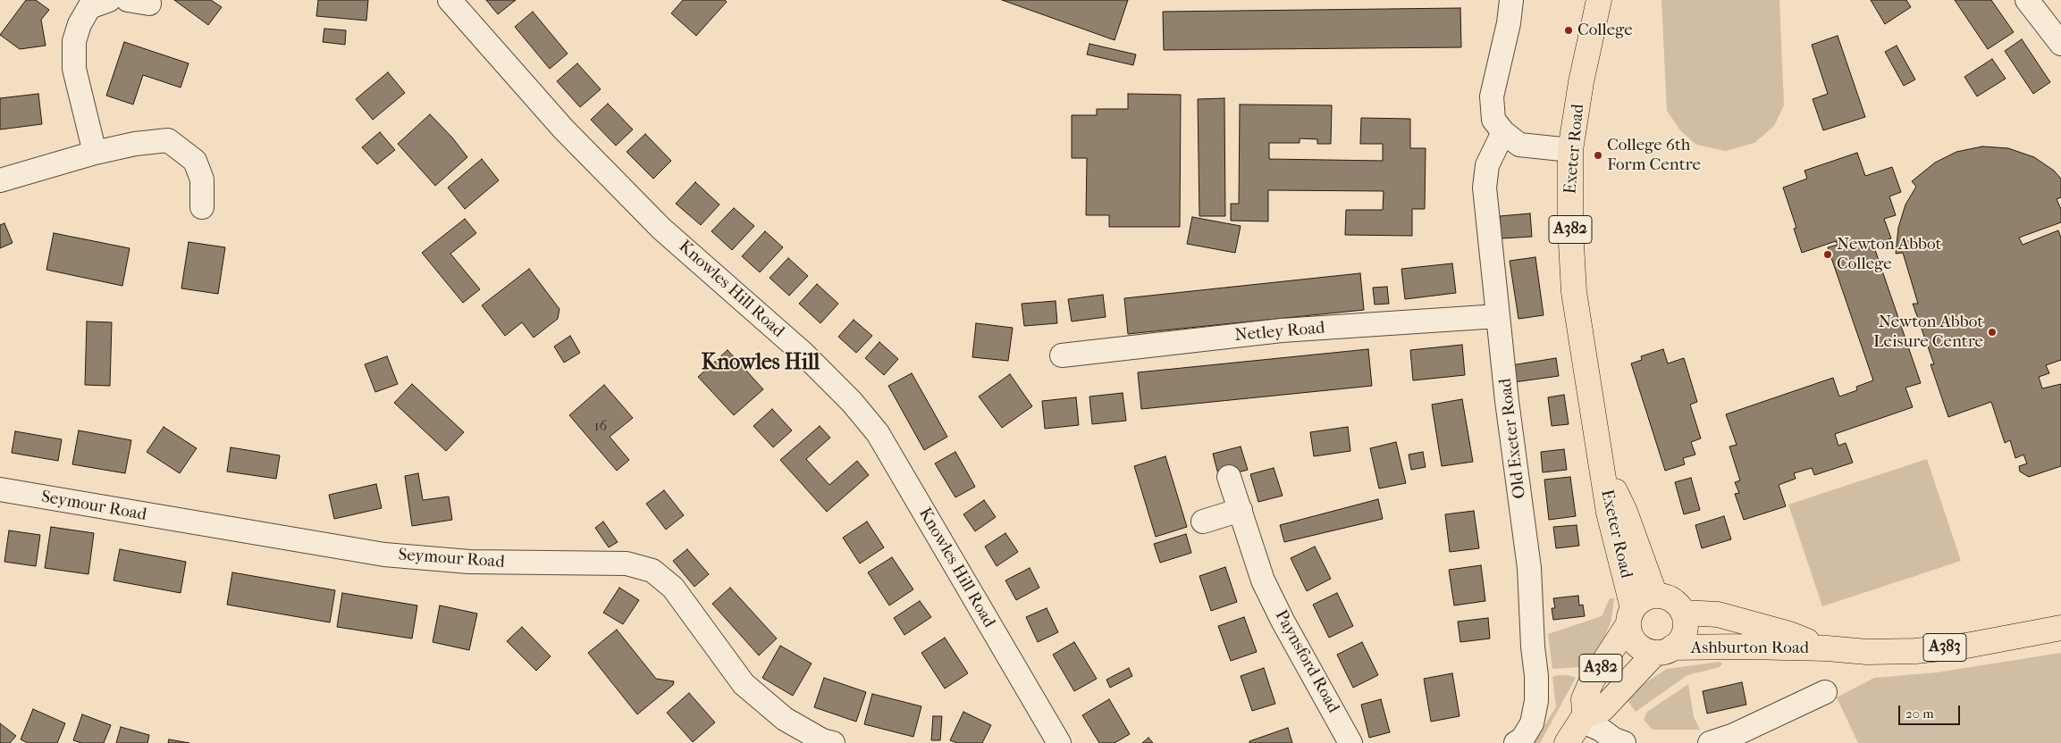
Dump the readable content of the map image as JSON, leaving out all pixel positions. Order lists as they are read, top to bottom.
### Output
{
  "streets": {
    "main road": [
      "Exeter Road",
      "A382",
      "A383",
      "Ashburton Road"
    ],
    "street": [
      "Knowles Hill Road",
      "Netley Road",
      "Old Exeter Road",
      "Seymour Road",
      "Paynsford Road"
    ]
  },
  "crossings": [
    ["Exeter Road", "A382"],
    ["Exeter Road", "Ashburton Road"],
    ["A382", "Ashburton Road"],
    ["Netley Road", "Old Exeter Road"]
  ],
  "districts": ["Knowles Hill"],
  "places": [
    "College",
    "College 6th Form Centre",
    "Newton Abbot College",
    "Newton Abbot Leisure Centre"
  ],
  "house_numbers": ["16"],
  "scale_bar": "20 m"
}
